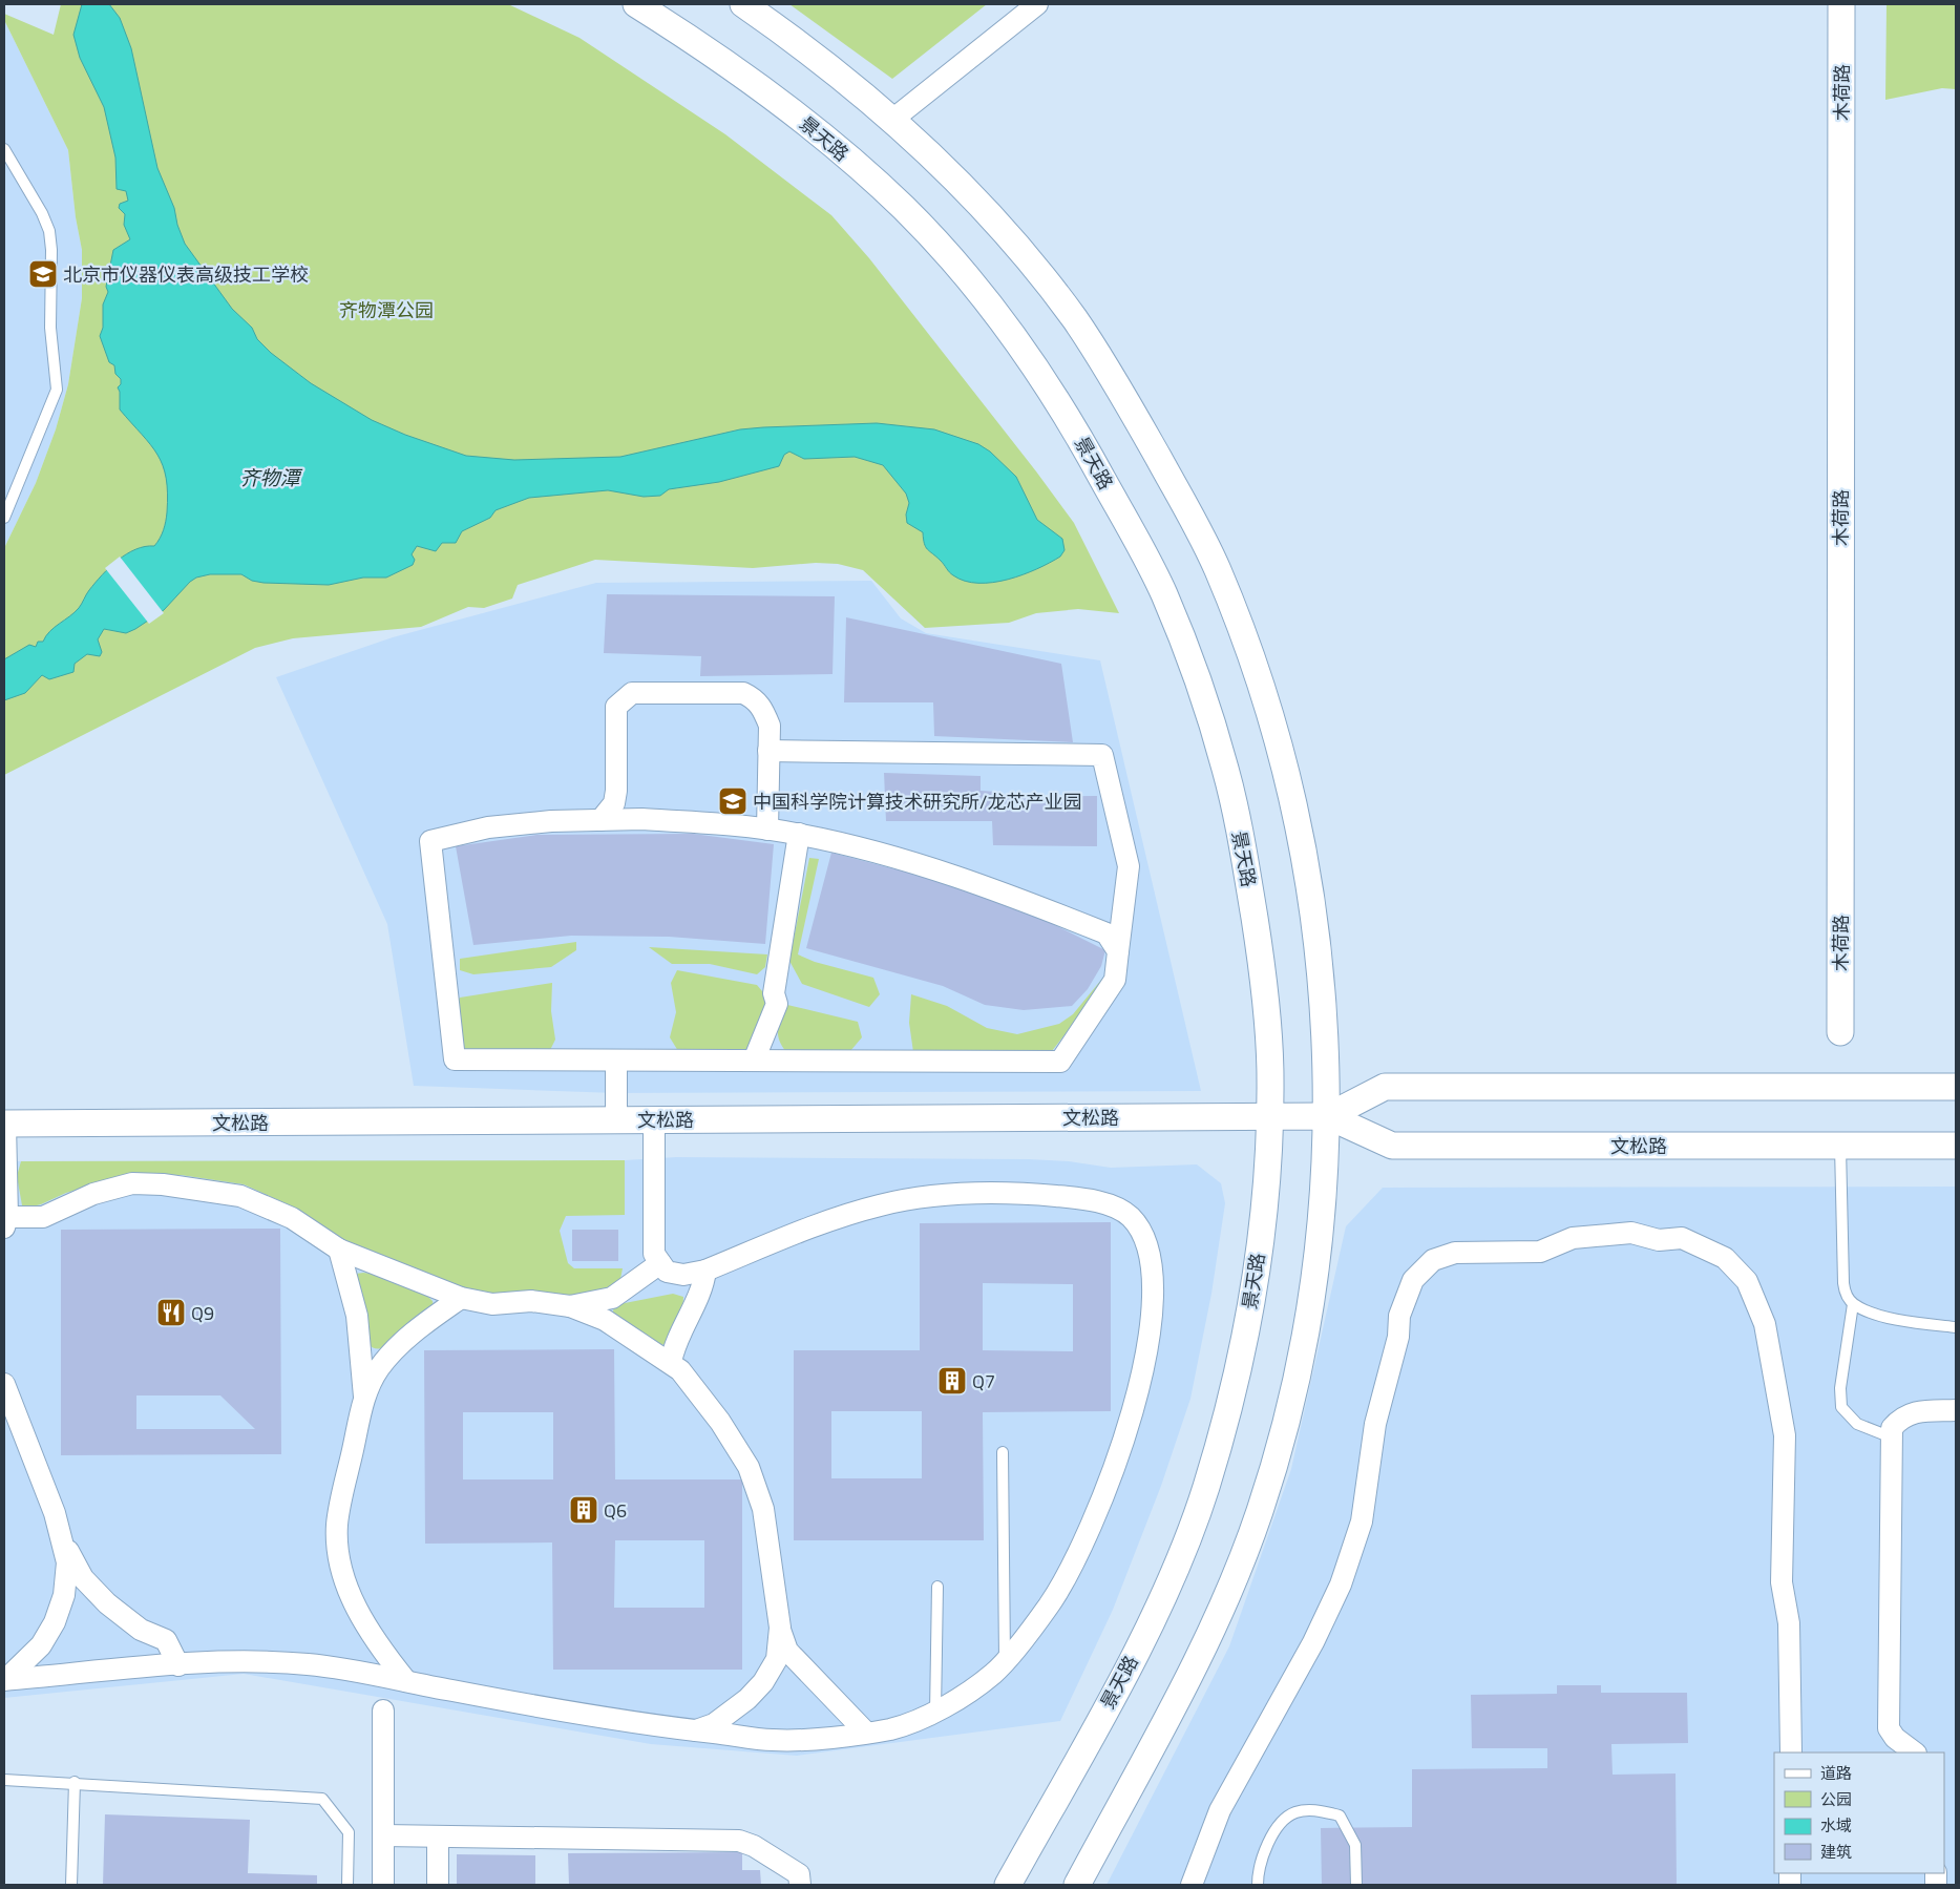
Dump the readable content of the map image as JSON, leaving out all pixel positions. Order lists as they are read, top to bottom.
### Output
{
  "streets": {
    "street": ["木荷路", "景天路", "文松路"]
  },
  "crossings": [
    ["景天路", "文松路"]
  ],
  "water": ["齐物潭"],
  "parks": ["齐物潭公园"],
  "places": {
    "school or university": ["北京市仪器仪表高级技工学校", "中国科学院计算技术研究所/龙芯产业园"],
    "restaurant": ["Q9"],
    "building": ["Q7", "Q6"]
  },
  "legend": [
    "道路",
    "公园",
    "水域",
    "建筑"
  ]
}
